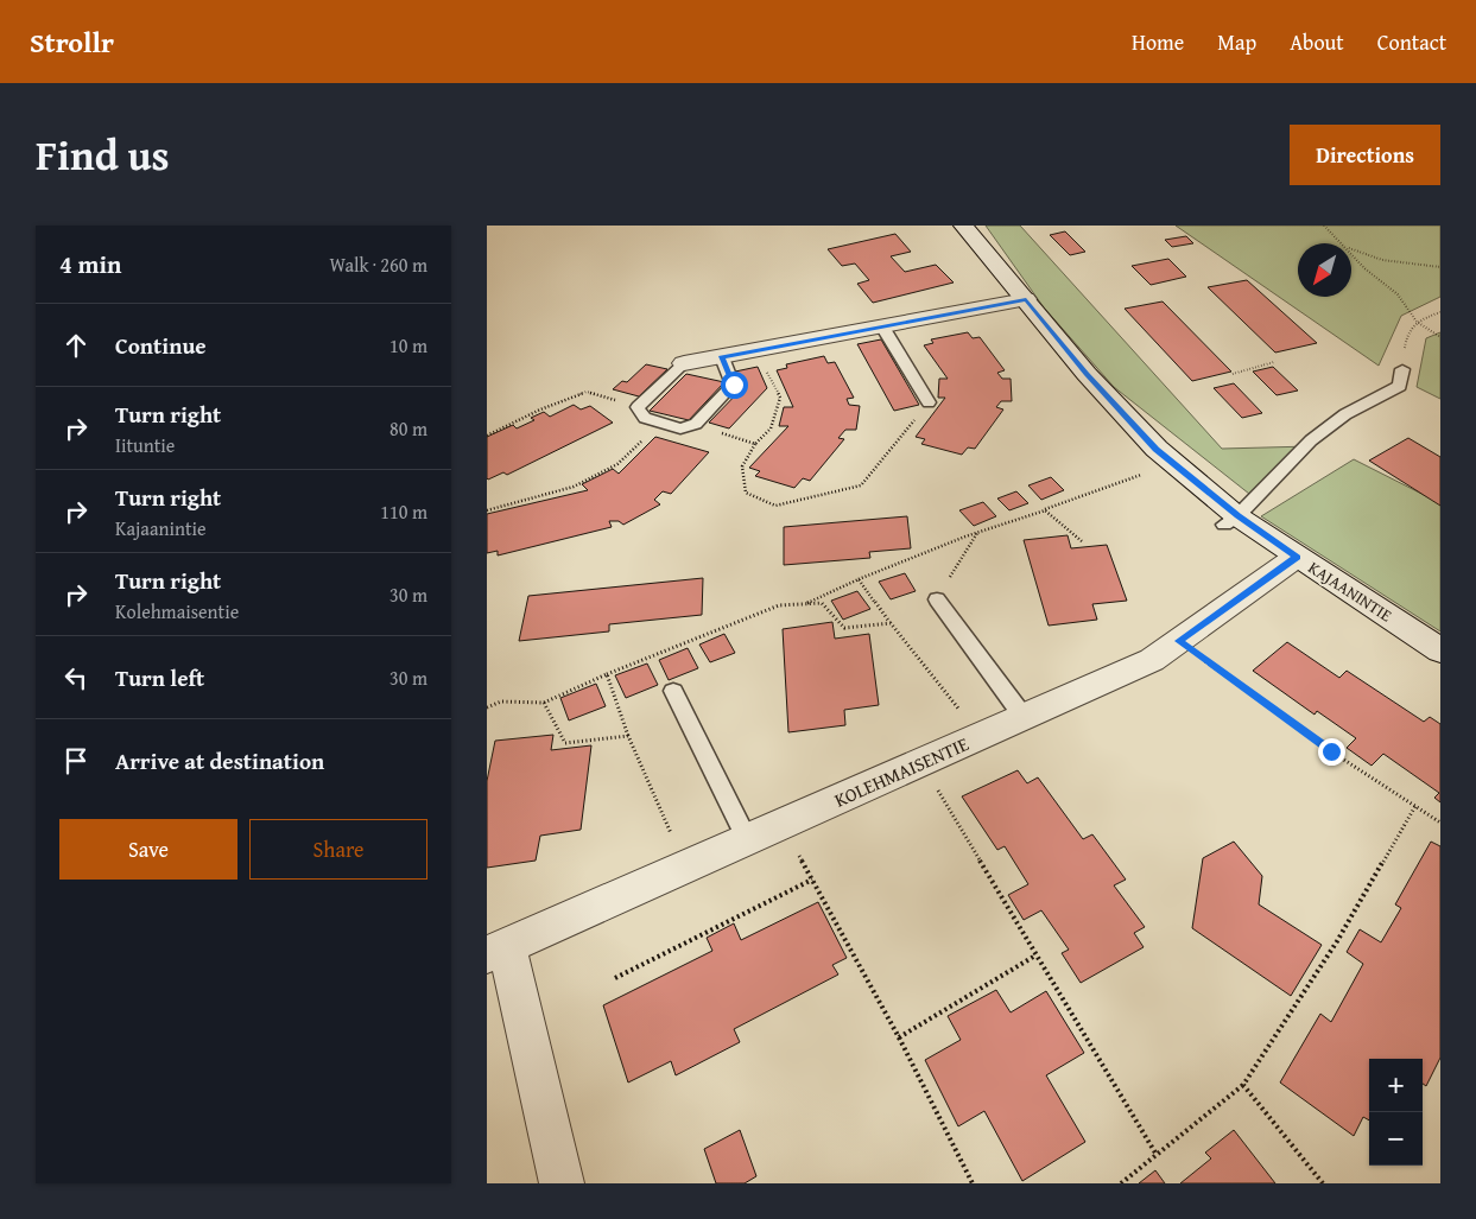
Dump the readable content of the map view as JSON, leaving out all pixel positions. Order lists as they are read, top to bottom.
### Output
{
  "streets": {
    "street": ["KAJAANINTIE", "KOLEHMAISENTIE"]
  },
  "crossings": [
    ["KAJAANINTIE", "KOLEHMAISENTIE"]
  ],
  "north": "bottom left",
  "page": {
    "header": "Strollr",
    "nav": [
      "Home",
      "Map",
      "About",
      "Contact"
    ],
    "title": "Find us",
    "buttons": [
      "Directions",
      ["Save", "Share"]
    ],
    "heading": ["4 min", "Walk · 260 m"],
    "list": [
      ["Continue", "10 m"],
      ["Turn right", "Iituntie", "80 m"],
      ["Turn right", "Kajaanintie", "110 m"],
      ["Turn right", "Kolehmaisentie", "30 m"],
      ["Turn left", "30 m"],
      "Arrive at destination"
    ],
    "map_buttons": ["+", "−"]
  }
}
